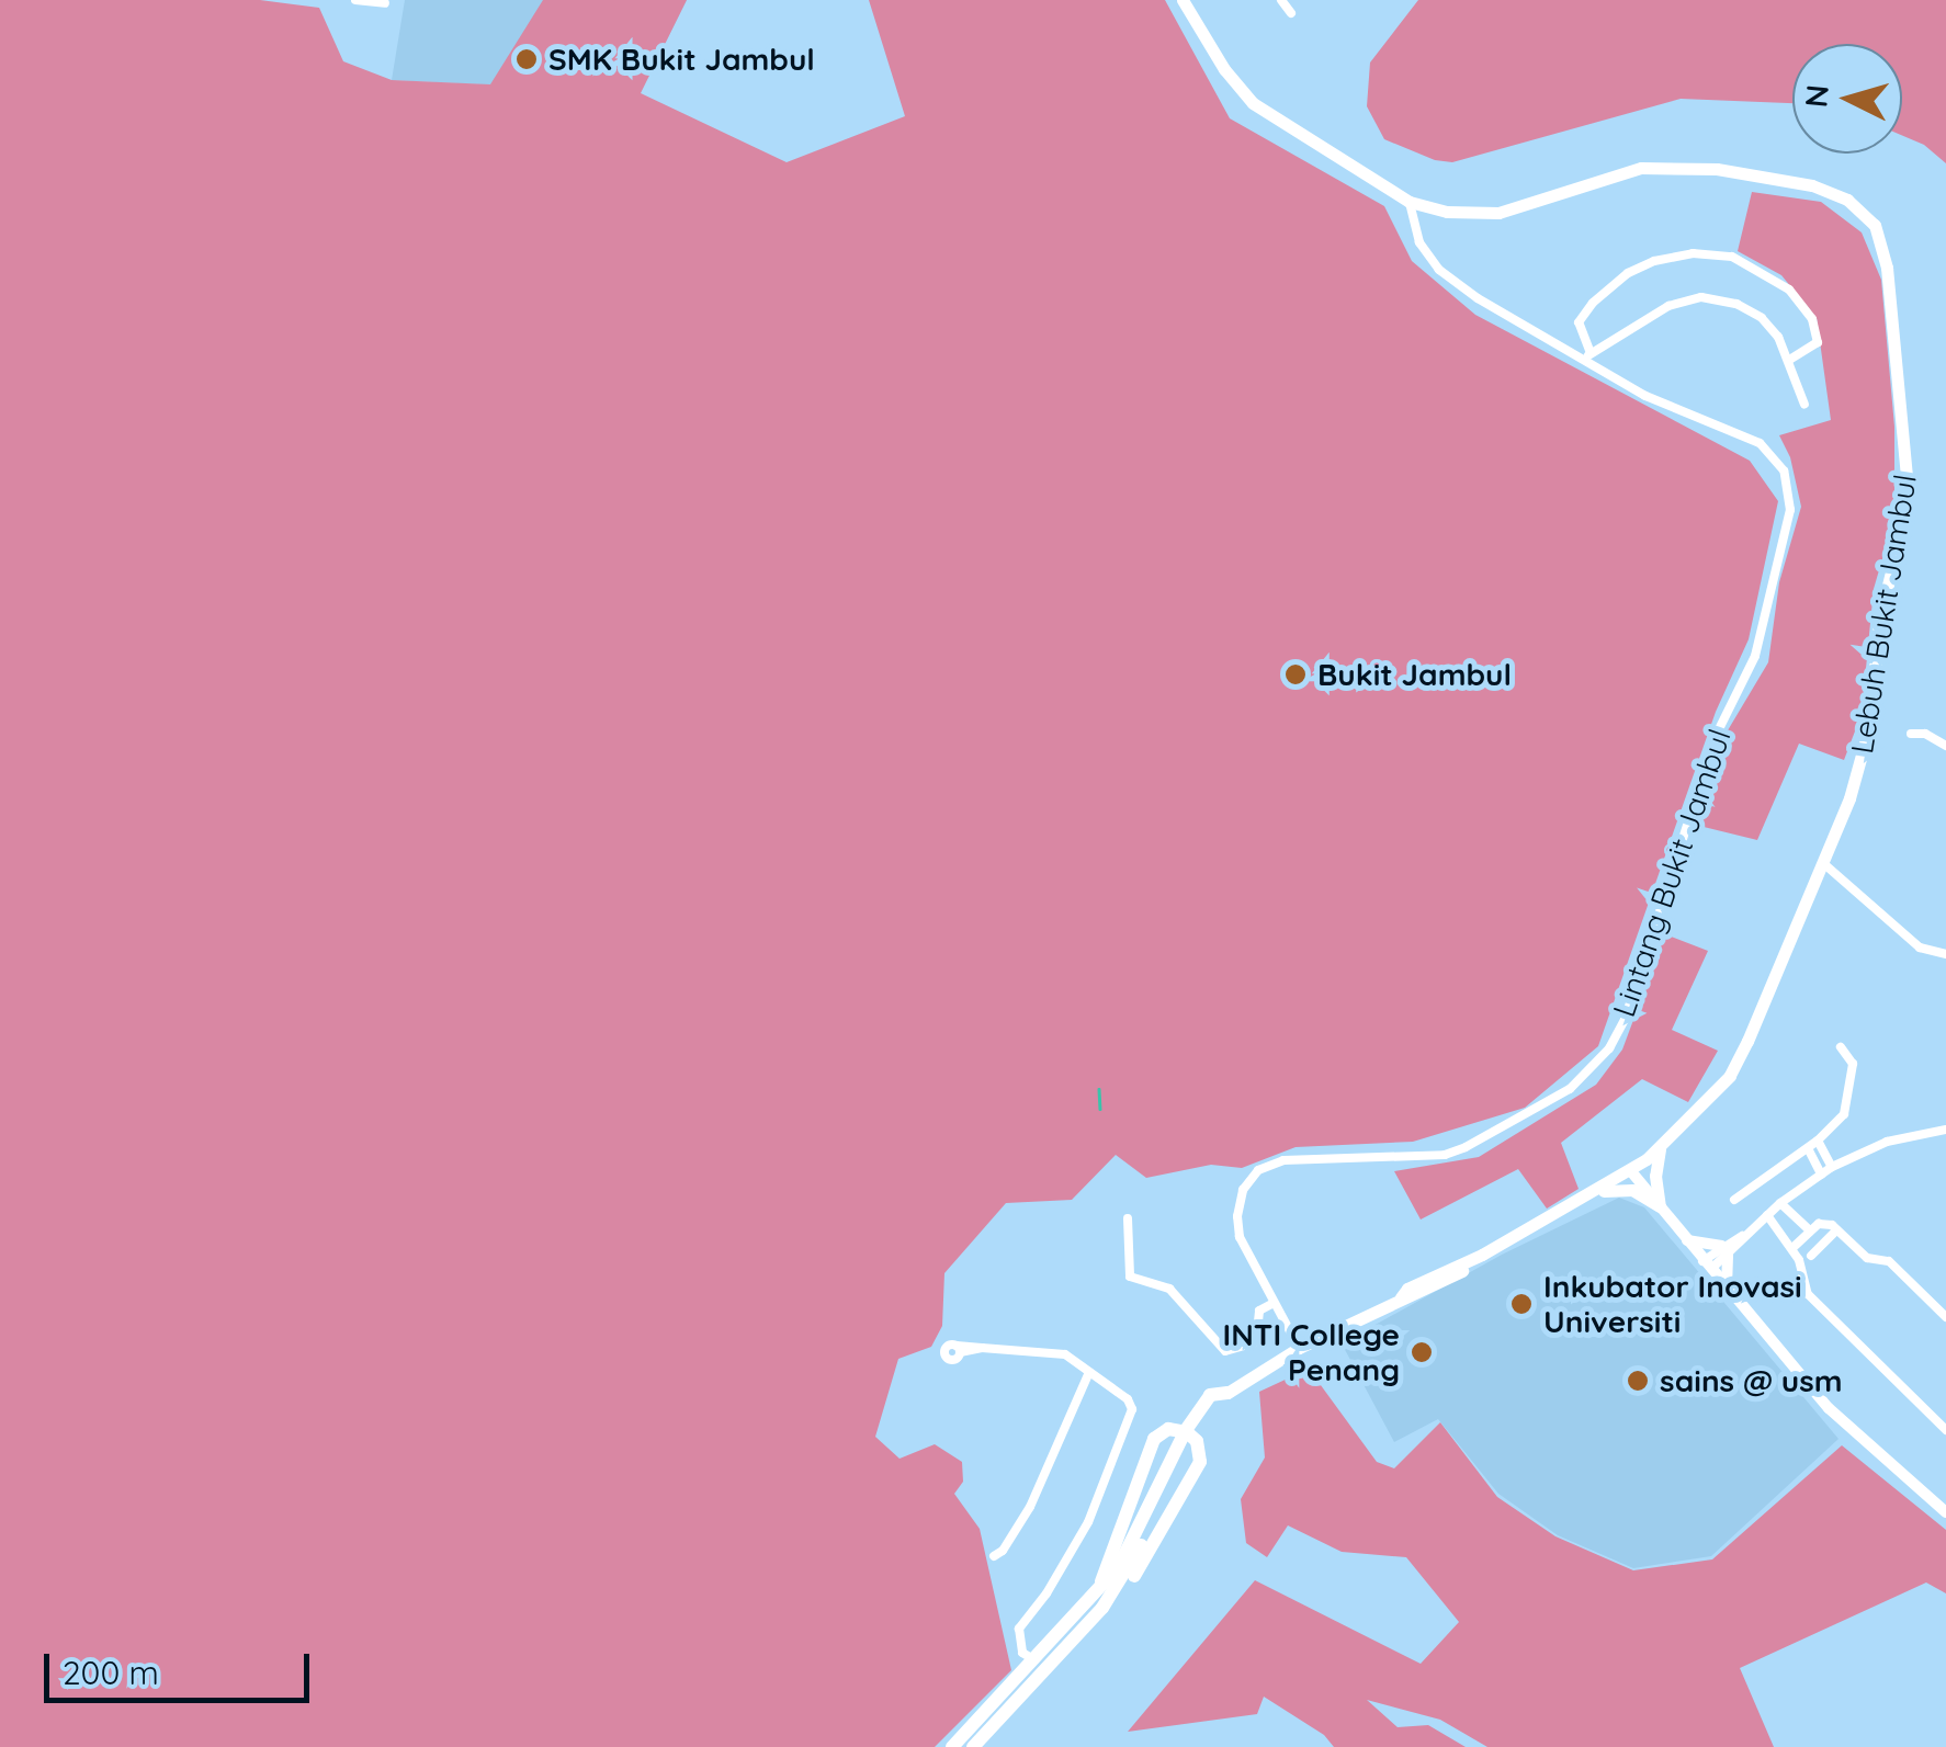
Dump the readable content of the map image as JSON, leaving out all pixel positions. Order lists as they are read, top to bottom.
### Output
{
  "streets": {
    "main road": ["Lebuh Bukit Jambul"],
    "street": ["Lintang Bukit Jambul"]
  },
  "crossings": [
    ["Lebuh Bukit Jambul", "Lintang Bukit Jambul"]
  ],
  "places": [
    "SMK Bukit Jambul",
    "Bukit Jambul",
    "Inkubator Inovasi Universiti",
    "INTI College Penang",
    "sains @ usm"
  ],
  "scale_bar": "200 m",
  "north": "left"
}
